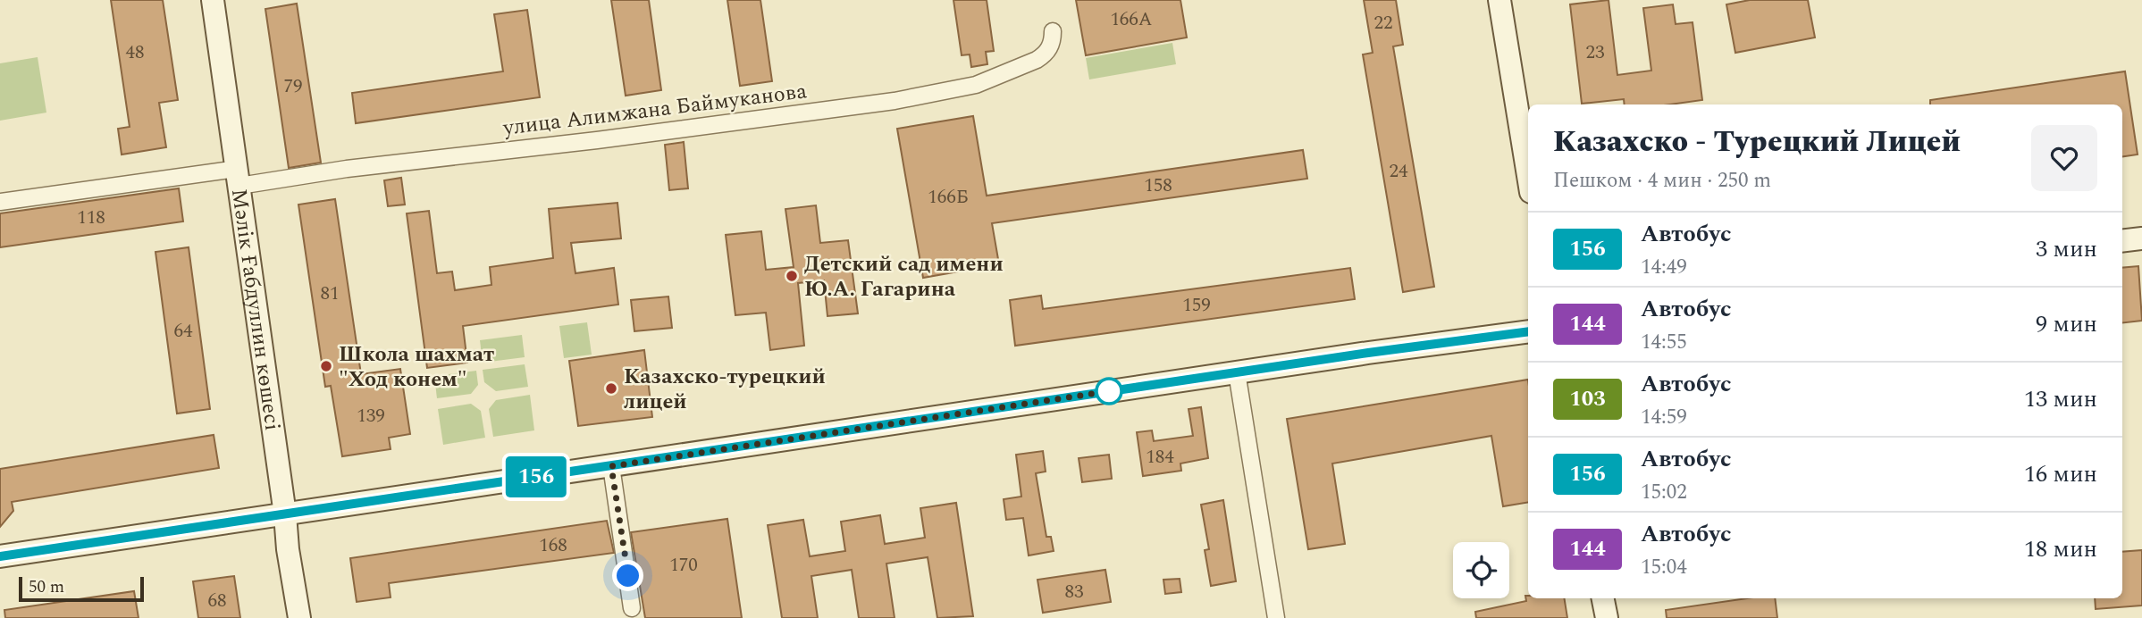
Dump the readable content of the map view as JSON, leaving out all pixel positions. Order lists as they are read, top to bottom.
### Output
{
  "streets": {
    "street": ["улица Алимжана Баймуканова", "Мәлік Ғабдуллин көшесі"]
  },
  "crossings": [
    ["улица Алимжана Баймуканова", "Мәлік Ғабдуллин көшесі"]
  ],
  "places": ["Детский сад имени Ю.А. Гагарина", "Школа шахмат \"Ход конем\"", "Казахско-турецкий лицей"],
  "lines": ["bus line 156"],
  "house_numbers": [
    "166А",
    "22",
    "48",
    "23",
    "79",
    "24",
    "158",
    "166Б",
    "118",
    "81",
    "159",
    "64",
    "139",
    "184",
    "168",
    "170",
    "83",
    "68"
  ],
  "scale_bar": "50 m",
  "page": {
    "on_map": "156",
    "heading": ["Казахско - Турецкий Лицей", "Пешком · 4 мин · 250 m"],
    "list": [
      {
        "mark": "156",
        "name": "Автобус",
        "note": "14:49",
        "value": "3 мин"
      },
      {
        "mark": "144",
        "name": "Автобус",
        "note": "14:55",
        "value": "9 мин"
      },
      {
        "mark": "103",
        "name": "Автобус",
        "note": "14:59",
        "value": "13 мин"
      },
      {
        "mark": "156",
        "name": "Автобус",
        "note": "15:02",
        "value": "16 мин"
      },
      {
        "mark": "144",
        "name": "Автобус",
        "note": "15:04",
        "value": "18 мин"
      }
    ],
    "scale": "50 m"
  }
}
